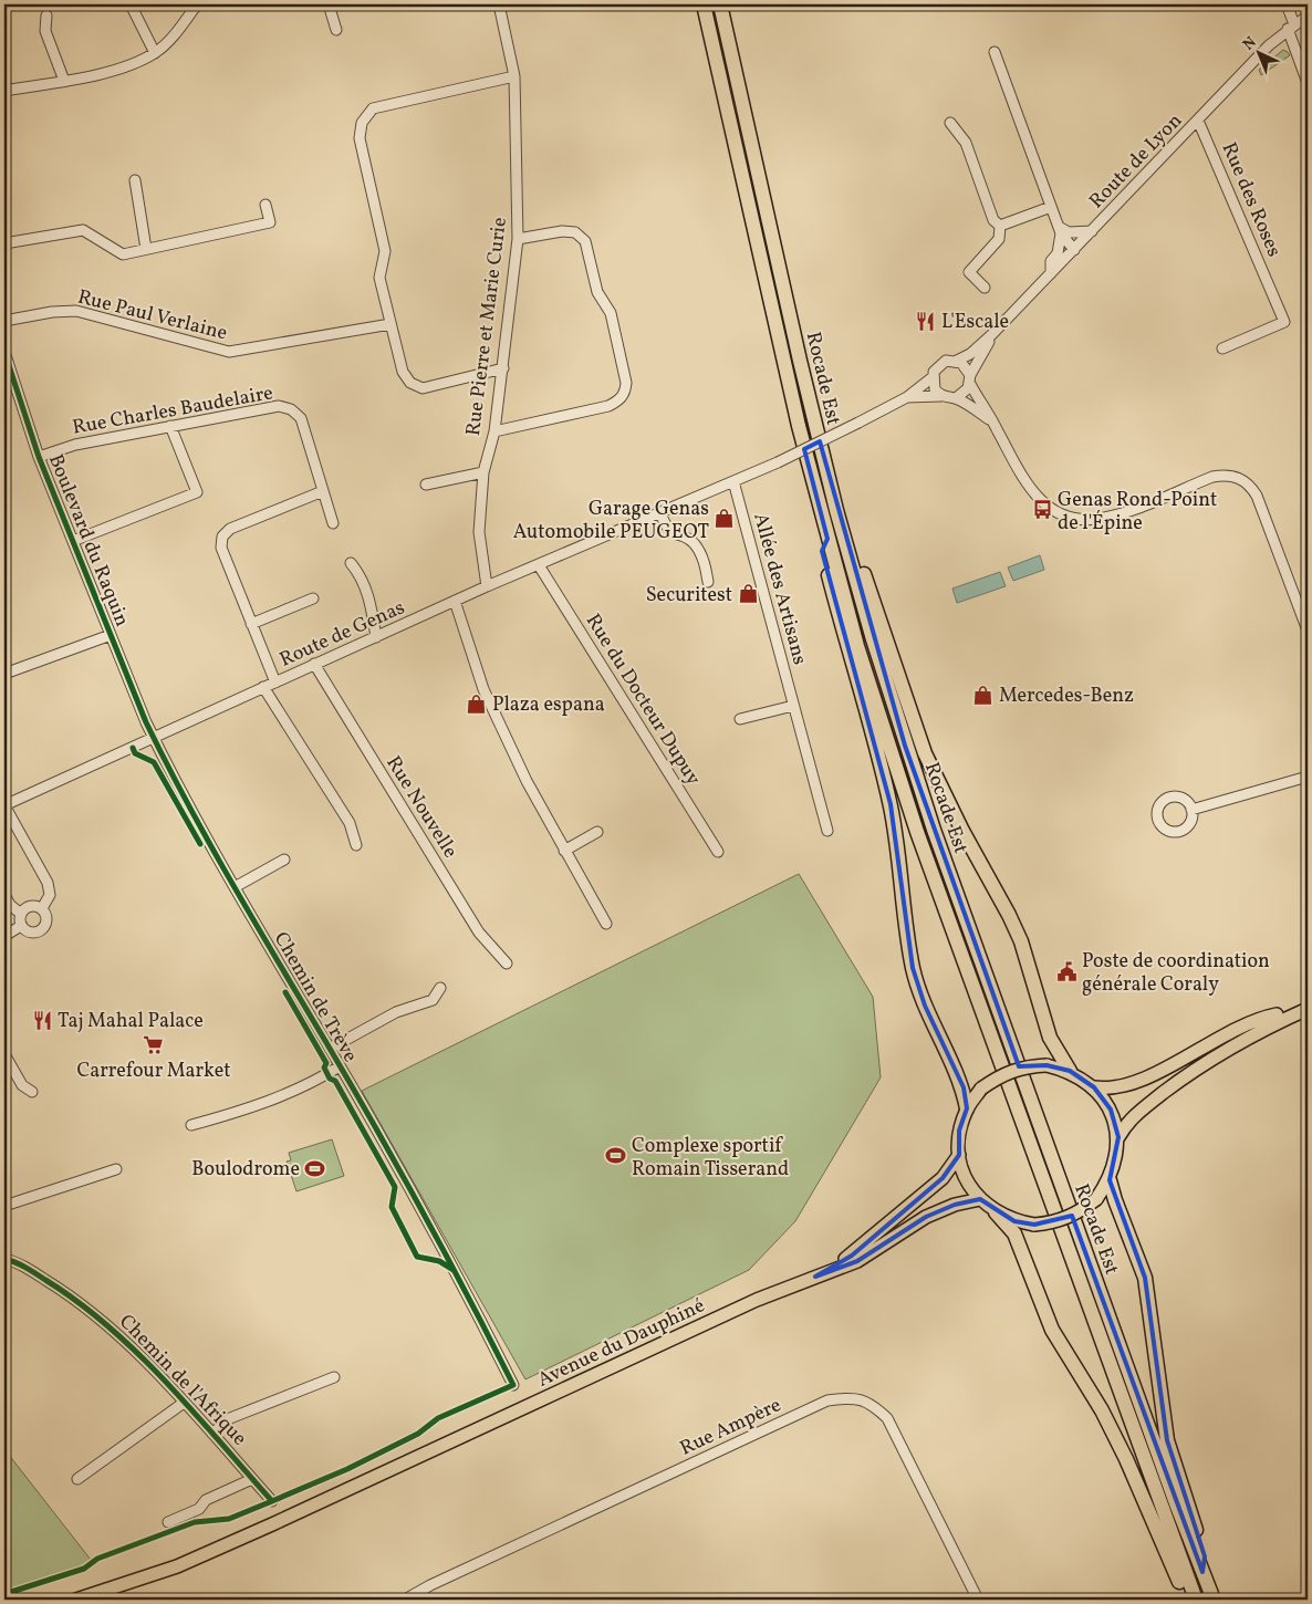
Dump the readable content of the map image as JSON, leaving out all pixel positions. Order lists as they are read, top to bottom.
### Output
{
  "streets": {
    "highway": ["Rocade Est"],
    "main road": ["Avenue du Dauphiné"],
    "street": [
      "Route de Lyon",
      "Rue des Roses",
      "Rue Paul Verlaine",
      "Rue Pierre et Marie Curie",
      "Rue Charles Baudelaire",
      "Boulevard du Raquin",
      "Allée des Artisans",
      "Route de Genas",
      "Rue du Docteur Dupuy",
      "Rue Nouvelle",
      "Chemin de Trève",
      "Chemin de l'Afrique",
      "Rue Ampère"
    ]
  },
  "crossings": [
    ["Route de Lyon", "Rue des Roses"],
    ["Rue Pierre et Marie Curie", "Route de Genas"],
    ["Rue Charles Baudelaire", "Boulevard du Raquin"],
    ["Boulevard du Raquin", "Route de Genas"],
    ["Boulevard du Raquin", "Chemin de Trève"],
    ["Allée des Artisans", "Route de Genas"],
    ["Route de Genas", "Rue du Docteur Dupuy"],
    ["Route de Genas", "Rue Nouvelle"],
    ["Route de Genas", "Chemin de Trève"]
  ],
  "places": {
    "restaurant": ["L'Escale", "Taj Mahal Palace"],
    "bus stop": ["Genas Rond-Point de l'Épine"],
    "shop": [
      "Garage Genas Automobile PEUGEOT",
      "Securitest",
      "Mercedes-Benz",
      "Plaza espana"
    ],
    "public building": ["Poste de coordination générale Coraly"],
    "supermarket": ["Carrefour Market"],
    "sports": ["Complexe sportif Romain Tisserand", "Boulodrome"]
  },
  "north": "top left"
}
